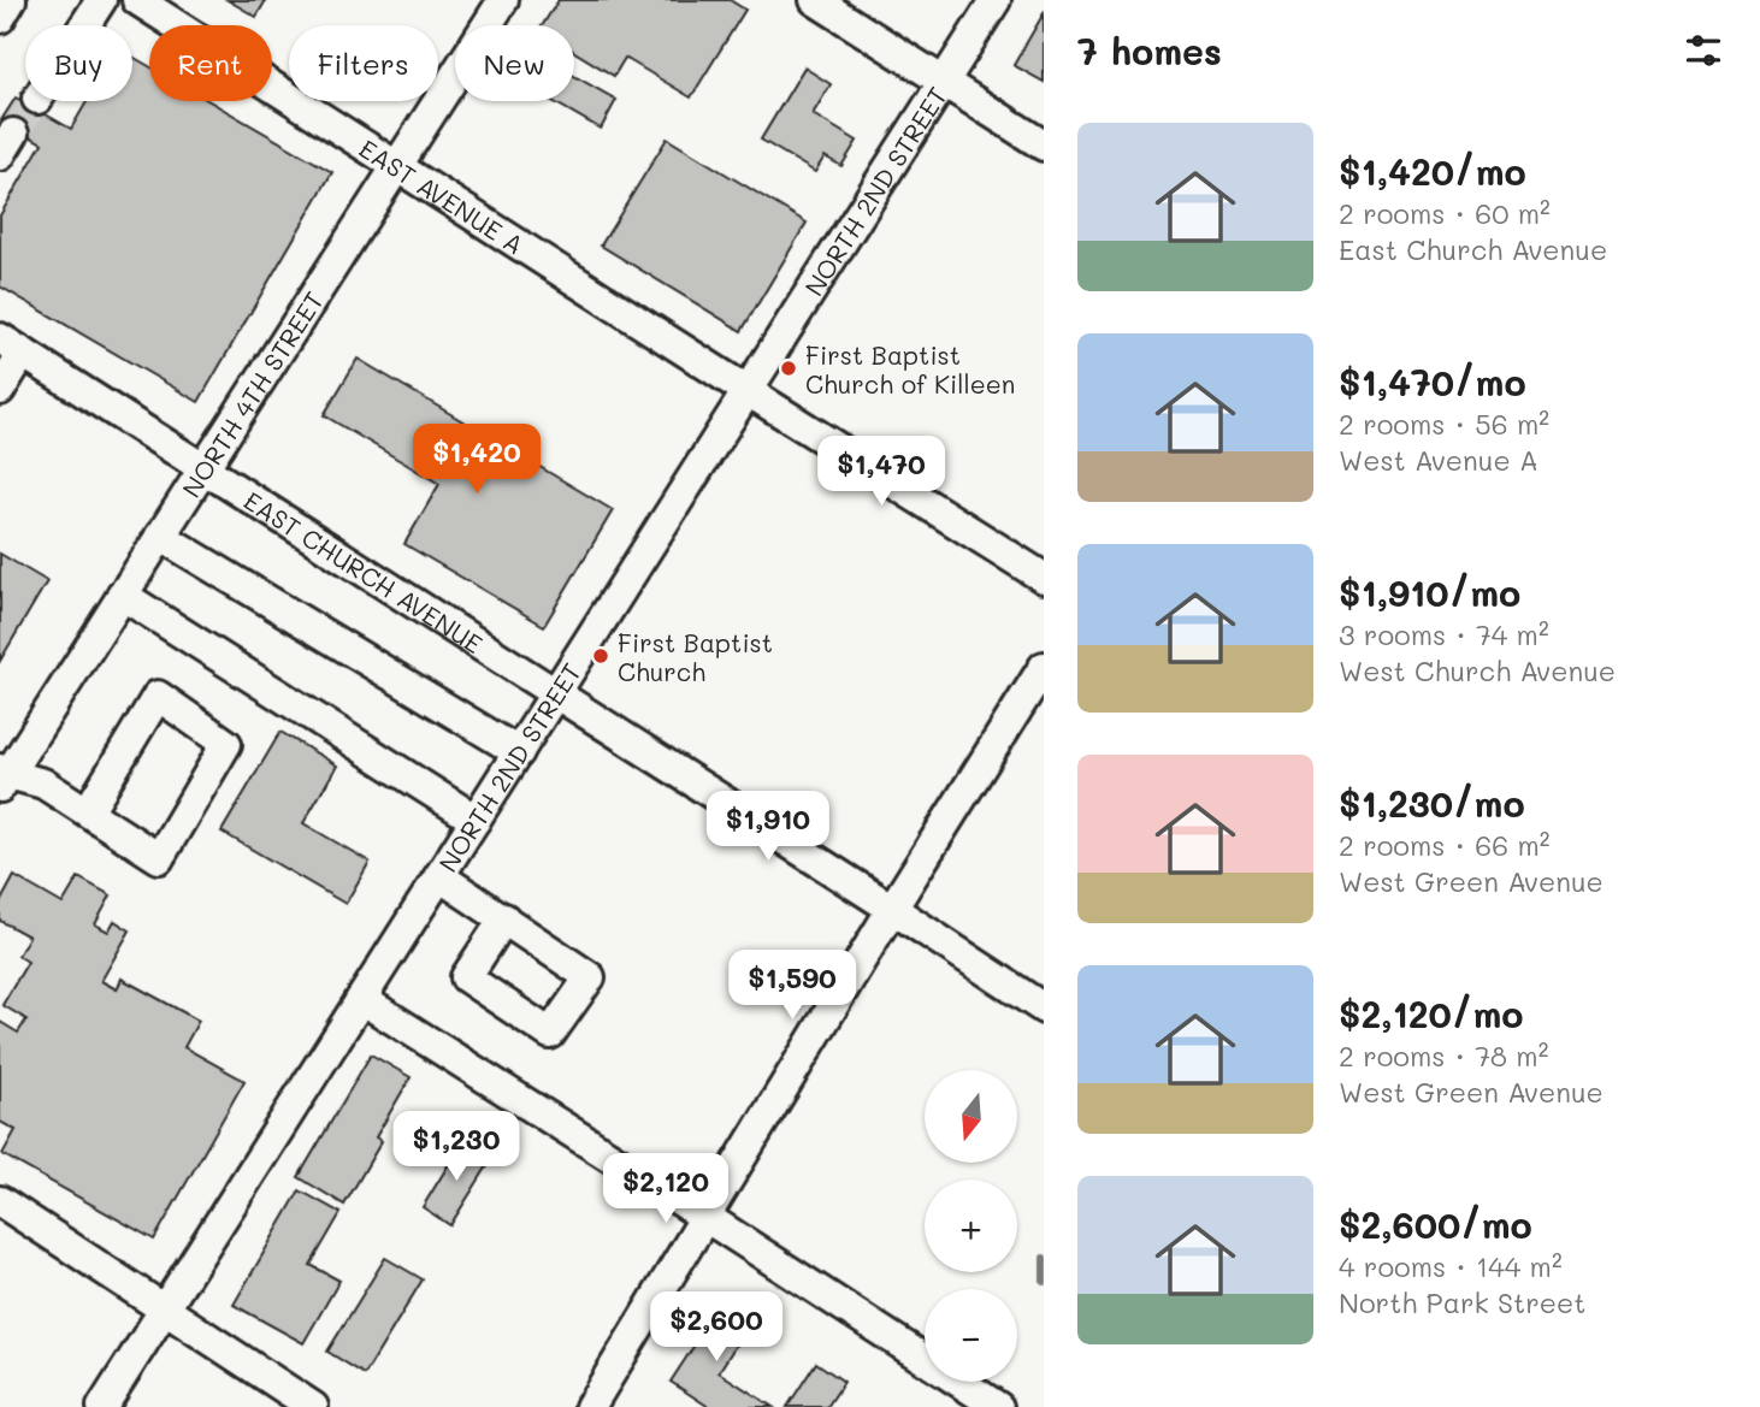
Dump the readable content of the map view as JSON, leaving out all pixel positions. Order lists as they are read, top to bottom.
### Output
{
  "streets": {
    "street": [
      "NORTH 2ND STREET",
      "EAST AVENUE A",
      "NORTH 4TH STREET",
      "EAST CHURCH AVENUE"
    ]
  },
  "crossings": [
    ["NORTH 2ND STREET", "EAST AVENUE A"],
    ["NORTH 2ND STREET", "EAST CHURCH AVENUE"],
    ["EAST AVENUE A", "NORTH 4TH STREET"],
    ["NORTH 4TH STREET", "EAST CHURCH AVENUE"]
  ],
  "places": ["First Baptist Church of Killeen", "First Baptist Church"],
  "north": "bottom",
  "page": {
    "heading": "7 homes",
    "chip": [
      "Buy",
      "Rent",
      "Filters",
      "New"
    ],
    "list": [
      {
        "name": "$1,420/mo",
        "note": "2 rooms · 60 m² · East Church Avenue"
      },
      {
        "name": "$1,470/mo",
        "note": "2 rooms · 56 m² · West Avenue A"
      },
      {
        "name": "$1,910/mo",
        "note": "3 rooms · 74 m² · West Church Avenue"
      },
      {
        "name": "$1,230/mo",
        "note": "2 rooms · 66 m² · West Green Avenue"
      },
      {
        "name": "$2,120/mo",
        "note": "2 rooms · 78 m² · West Green Avenue"
      },
      {
        "name": "$2,600/mo",
        "note": "4 rooms · 144 m² · North Park Street"
      }
    ],
    "price": [
      "$1,420",
      "$1,470",
      "$1,910",
      "$1,590",
      "$1,230",
      "$2,120",
      "$2,600"
    ],
    "map_buttons": ["+", "−"]
  }
}
